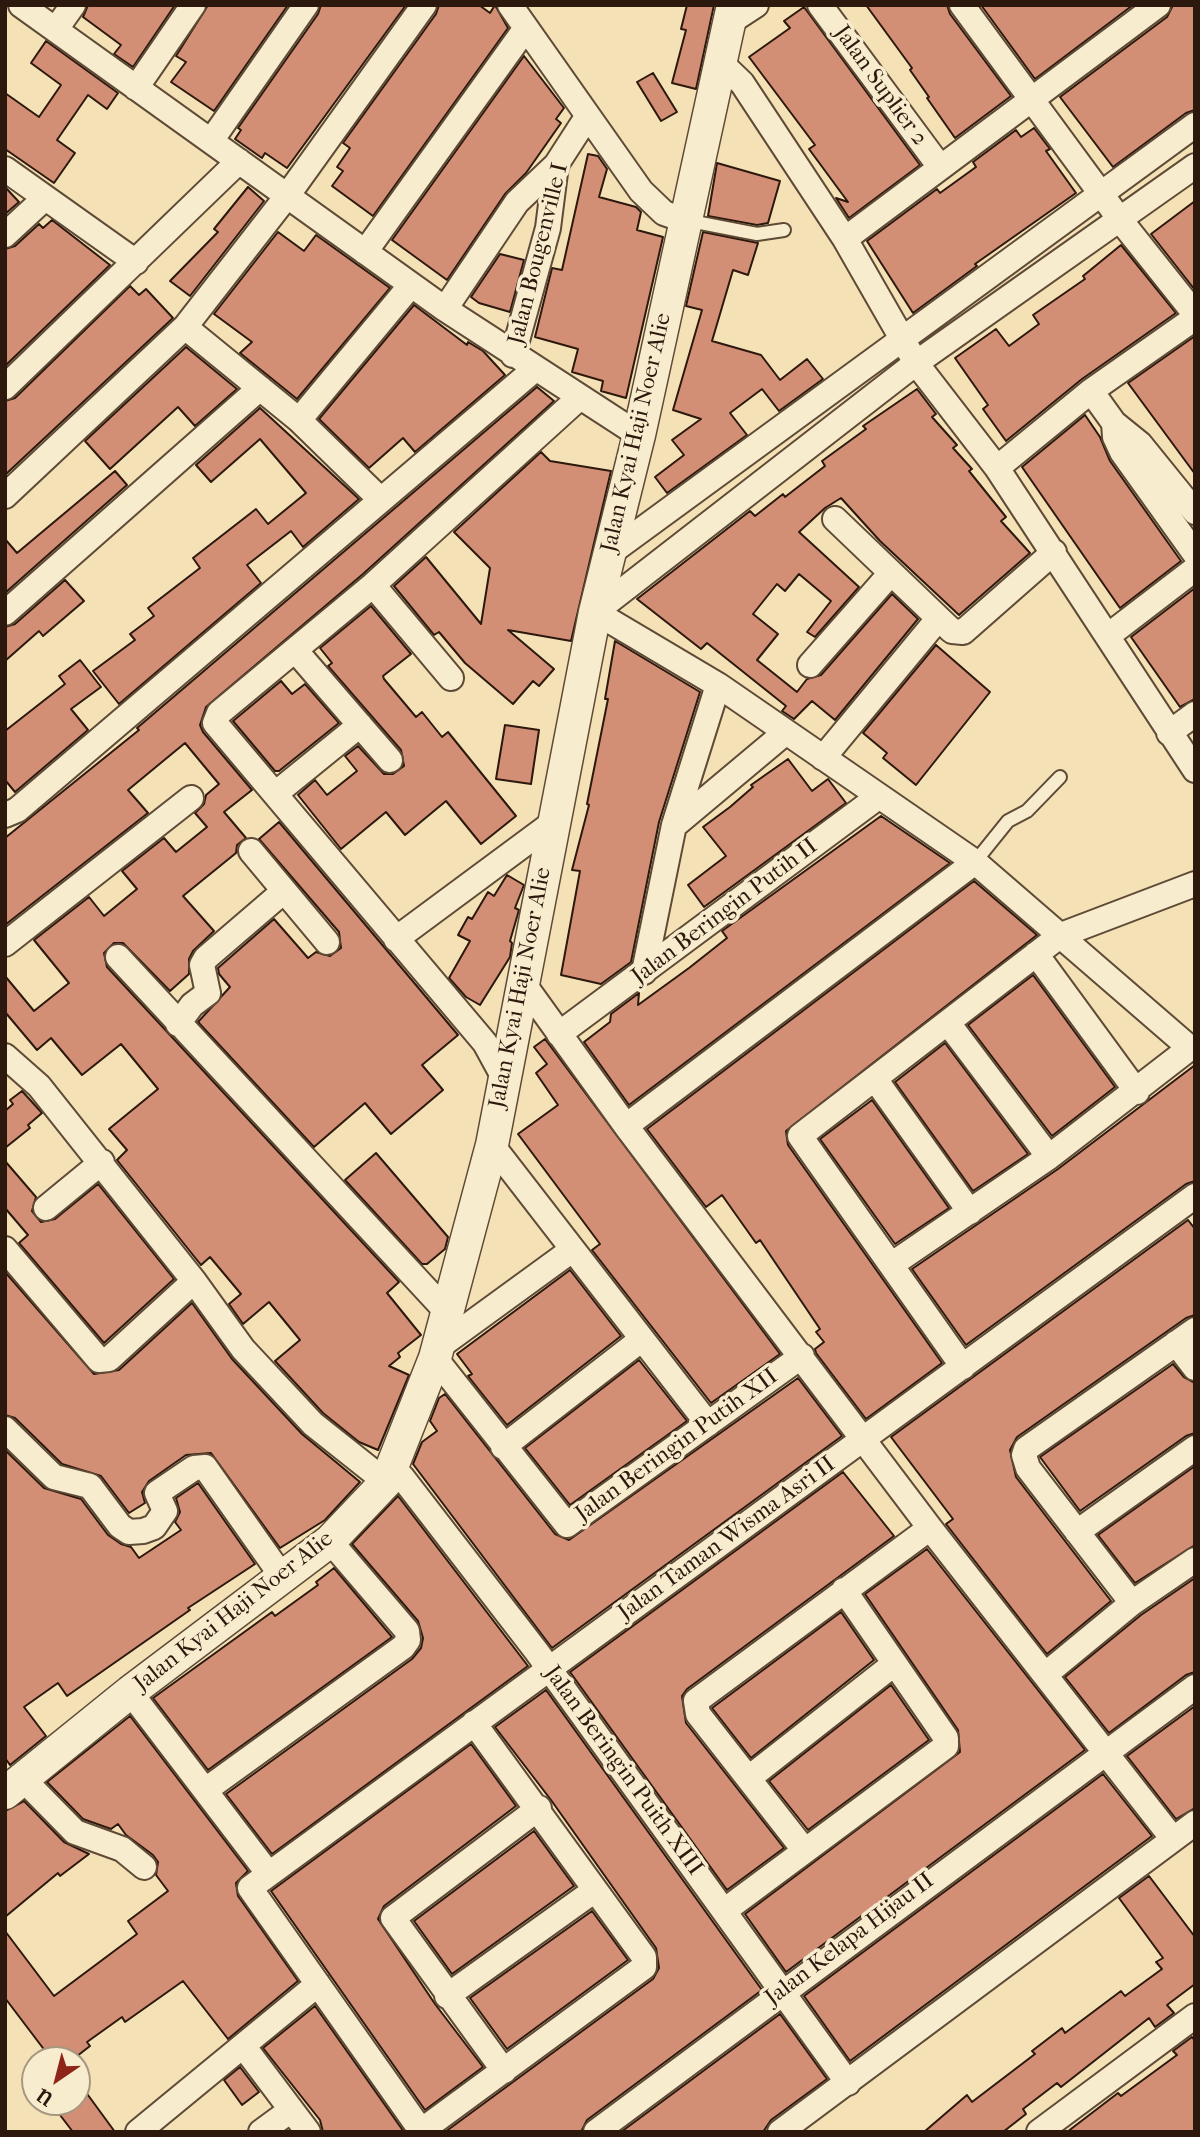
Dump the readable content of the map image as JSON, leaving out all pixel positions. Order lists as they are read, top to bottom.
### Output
{
  "streets": {
    "street": [
      "Jalan Suplier 2",
      "Jalan Bougenville I",
      "Jalan Kyai Haji Noer Alie",
      "Jalan Beringin Putih II",
      "Jalan Beringin Putih XII",
      "Jalan Taman Wisma Asri II",
      "Jalan Beringin Puith XIII",
      "Jalan Kelapa Hijau II"
    ]
  },
  "crossings": [
    ["Jalan Kyai Haji Noer Alie", "Jalan Beringin Puith XIII"],
    ["Jalan Taman Wisma Asri II", "Jalan Beringin Puith XIII"],
    ["Jalan Beringin Puith XIII", "Jalan Kelapa Hijau II"]
  ],
  "north": "bottom left"
}
